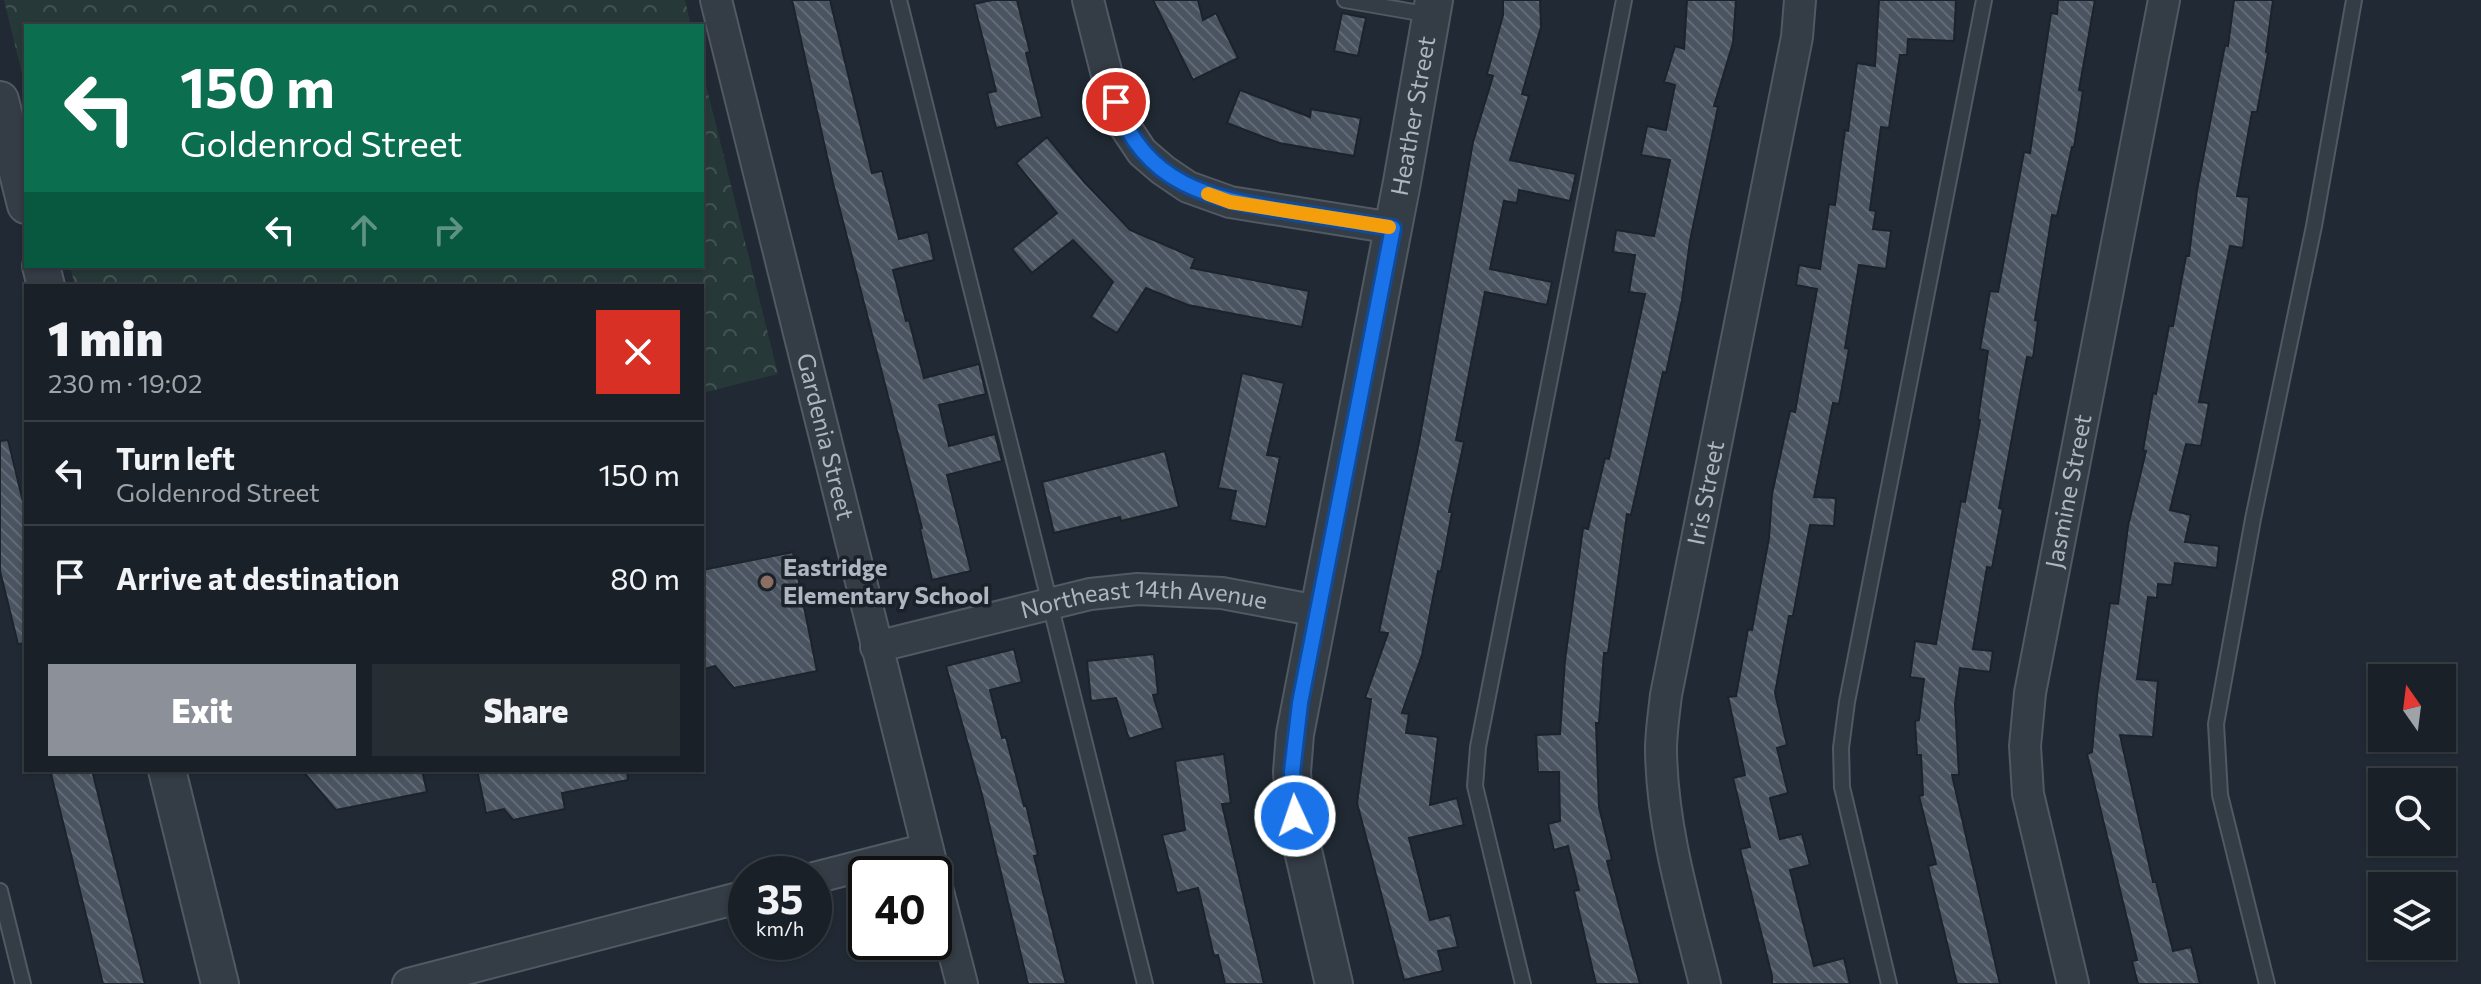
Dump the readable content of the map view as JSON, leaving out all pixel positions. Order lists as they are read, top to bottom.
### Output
{
  "streets": {
    "street": [
      "Heather Street",
      "Gardenia Street",
      "Iris Street",
      "Jasmine Street",
      "Northeast 14th Avenue"
    ]
  },
  "crossings": [
    ["Heather Street", "Northeast 14th Avenue"],
    ["Gardenia Street", "Northeast 14th Avenue"]
  ],
  "places": ["Eastridge Elementary School"],
  "north": "top",
  "page": {
    "turn": ["150 m", "Goldenrod Street"],
    "heading": ["1 min", "230 m · 19:02"],
    "list": [
      {
        "name": "Turn left",
        "note": "Goldenrod Street",
        "value": "150 m"
      },
      {
        "name": "Arrive at destination",
        "value": "80 m"
      }
    ],
    "buttons": ["Exit", "Share"],
    "speed": "35 km/h",
    "limit": "40"
  }
}
